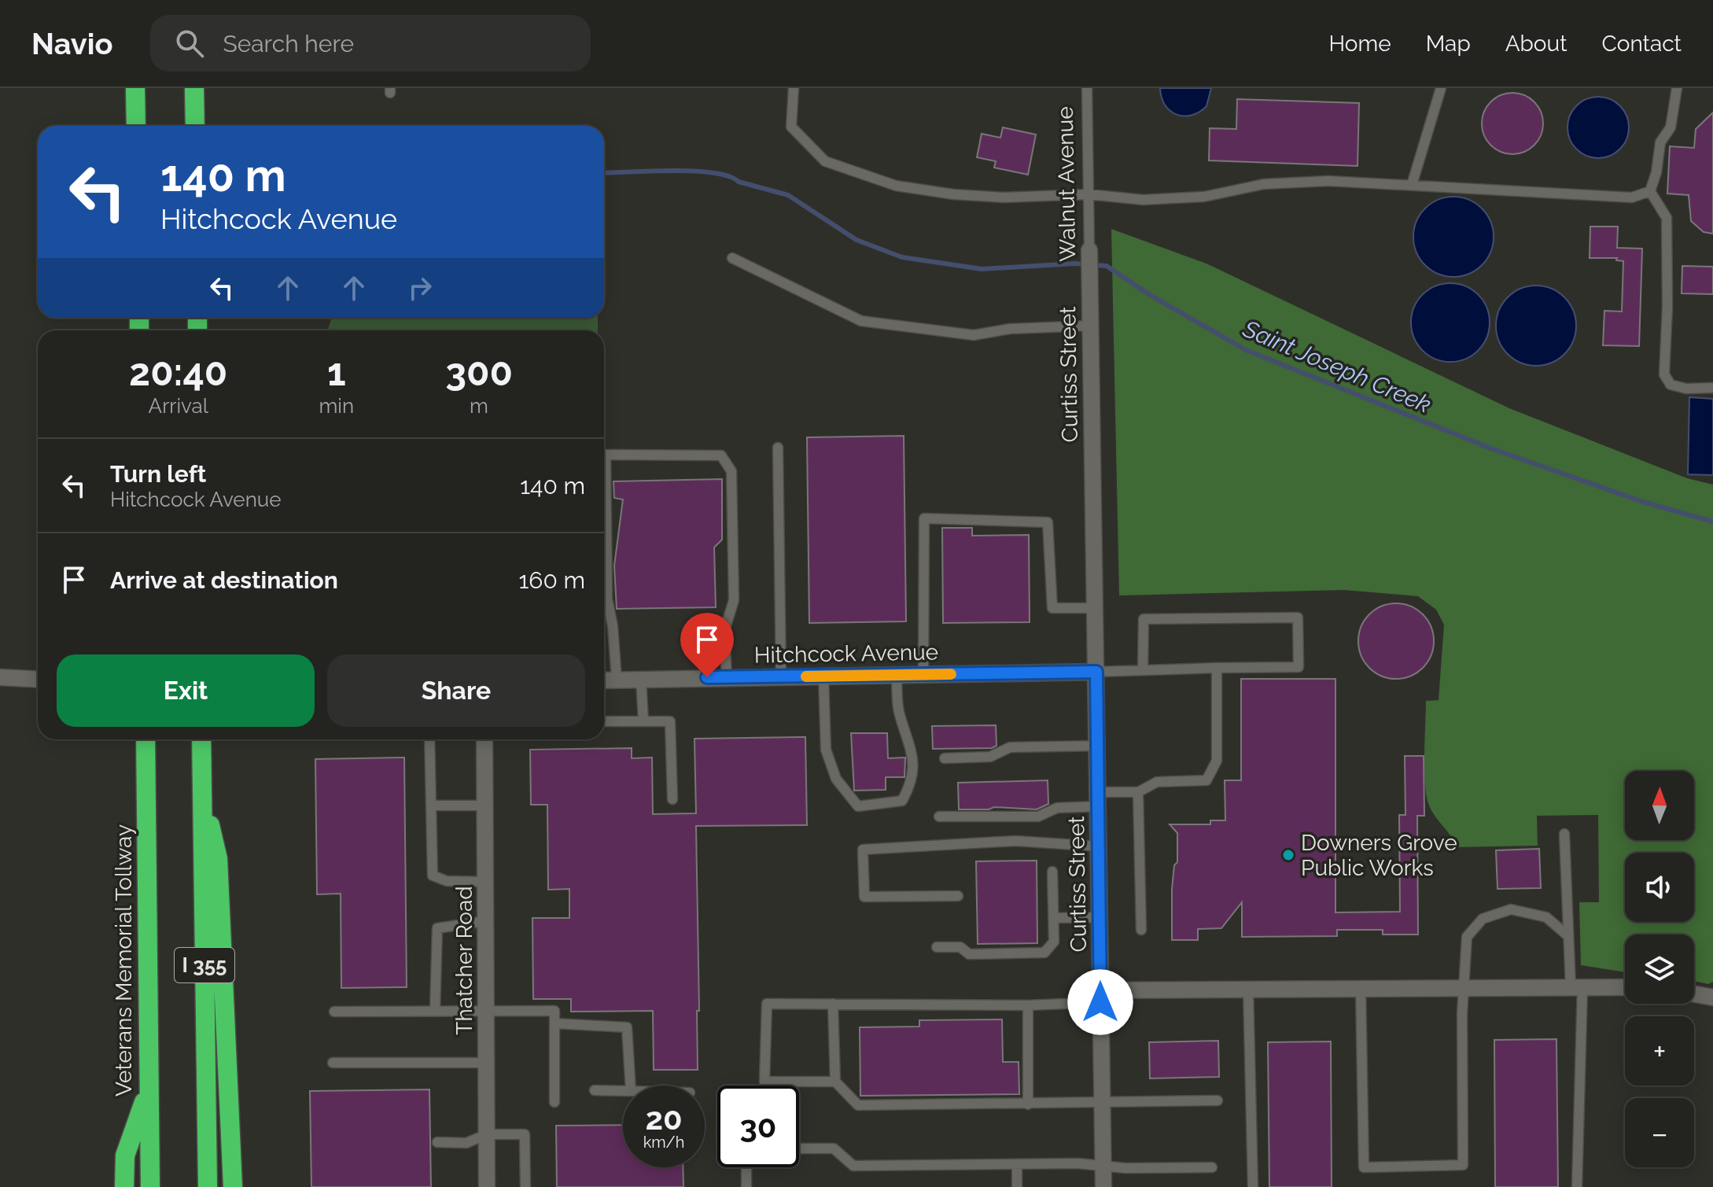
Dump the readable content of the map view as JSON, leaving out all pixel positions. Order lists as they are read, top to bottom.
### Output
{
  "streets": {
    "highway": ["Veterans Memorial Tollway", "I 355"],
    "street": [
      "Walnut Avenue",
      "Curtiss Street",
      "Hitchcock Avenue",
      "Thatcher Road"
    ]
  },
  "crossings": [
    ["Walnut Avenue", "Curtiss Street"],
    ["Curtiss Street", "Hitchcock Avenue"]
  ],
  "water": ["Saint Joseph Creek"],
  "places": ["Downers Grove Public Works"],
  "north": "top",
  "page": {
    "header": "Navio",
    "search": "Search here",
    "nav": [
      "Home",
      "Map",
      "About",
      "Contact"
    ],
    "turn": ["140 m", "Hitchcock Avenue"],
    "eta": [
      "20:40",
      "Arrival",
      "1",
      "min",
      "300",
      "m"
    ],
    "list": [
      {
        "name": "Turn left",
        "note": "Hitchcock Avenue",
        "value": "140 m"
      },
      {
        "name": "Arrive at destination",
        "value": "160 m"
      }
    ],
    "buttons": ["Exit", "Share"],
    "map_buttons": ["+", "−"],
    "speed": "20 km/h",
    "limit": "30"
  }
}
